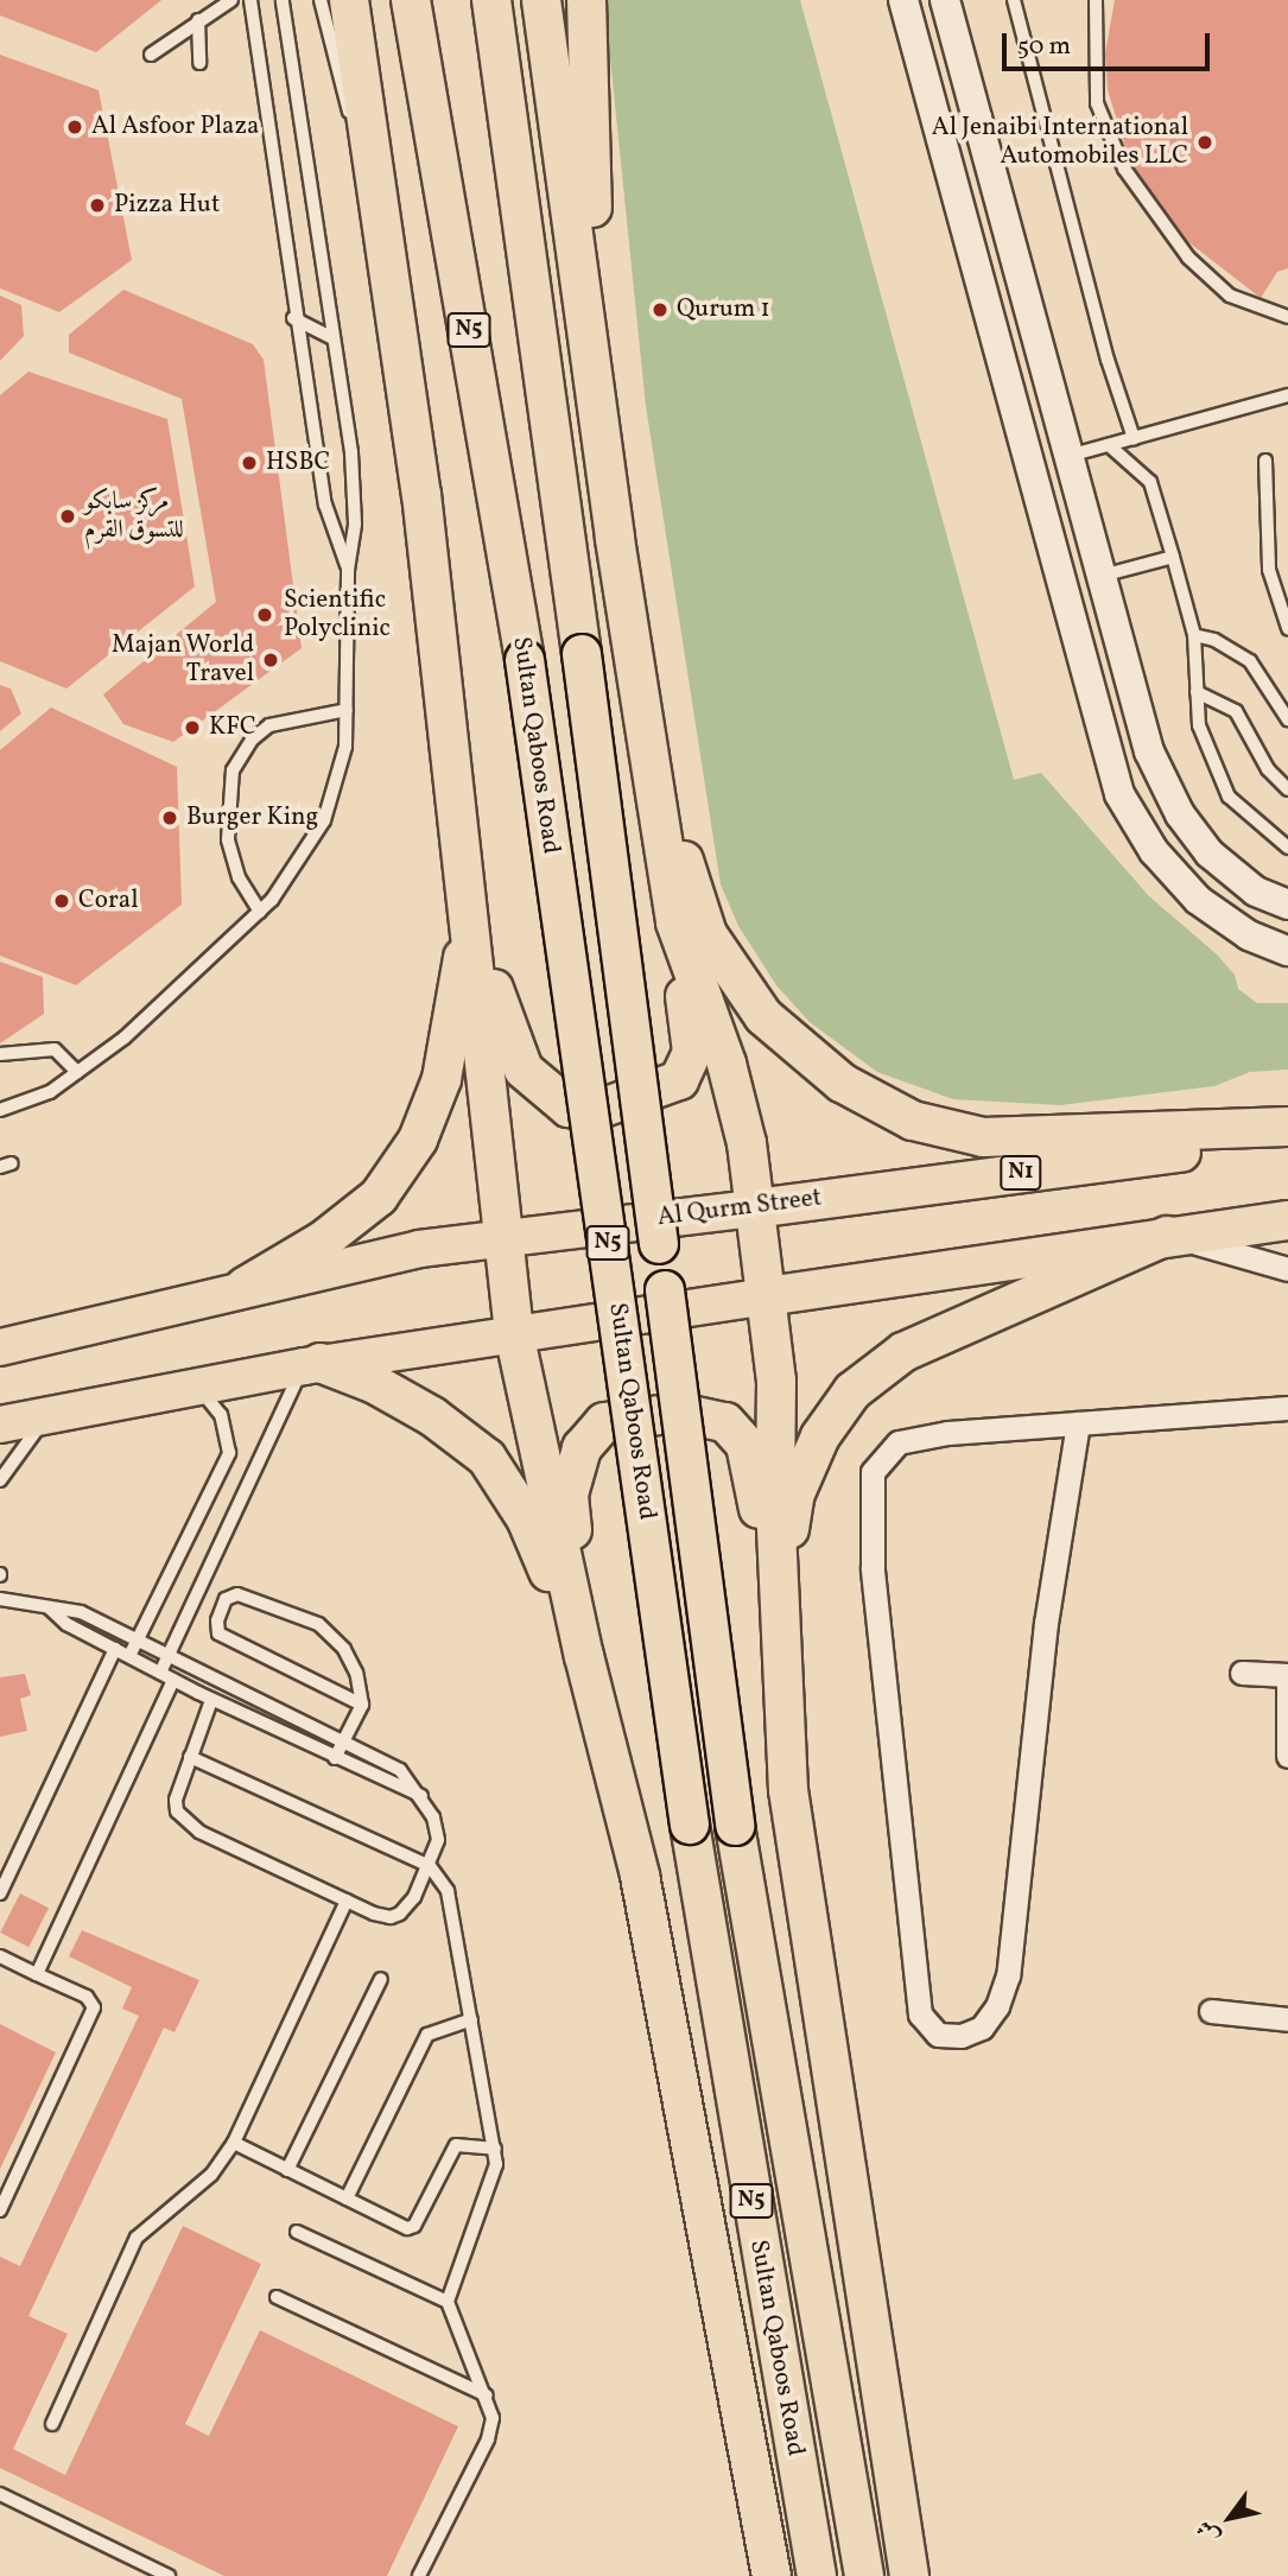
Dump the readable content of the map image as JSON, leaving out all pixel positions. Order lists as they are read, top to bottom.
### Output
{
  "streets": {
    "highway": [
      "N5",
      "Sultan Qaboos Road",
      "N1",
      "Al Qurm Street"
    ]
  },
  "places": [
    "Al Asfoor Plaza",
    "Al Jenaibi International Automobiles LLC",
    "Pizza Hut",
    "Qurum 1",
    "HSBC",
    "مركز سابكو للتسوق القرم",
    "Scientific Polyclinic",
    "Majan World Travel",
    "KFC",
    "Burger King",
    "Coral"
  ],
  "scale_bar": "50 m",
  "north": "bottom left"
}
